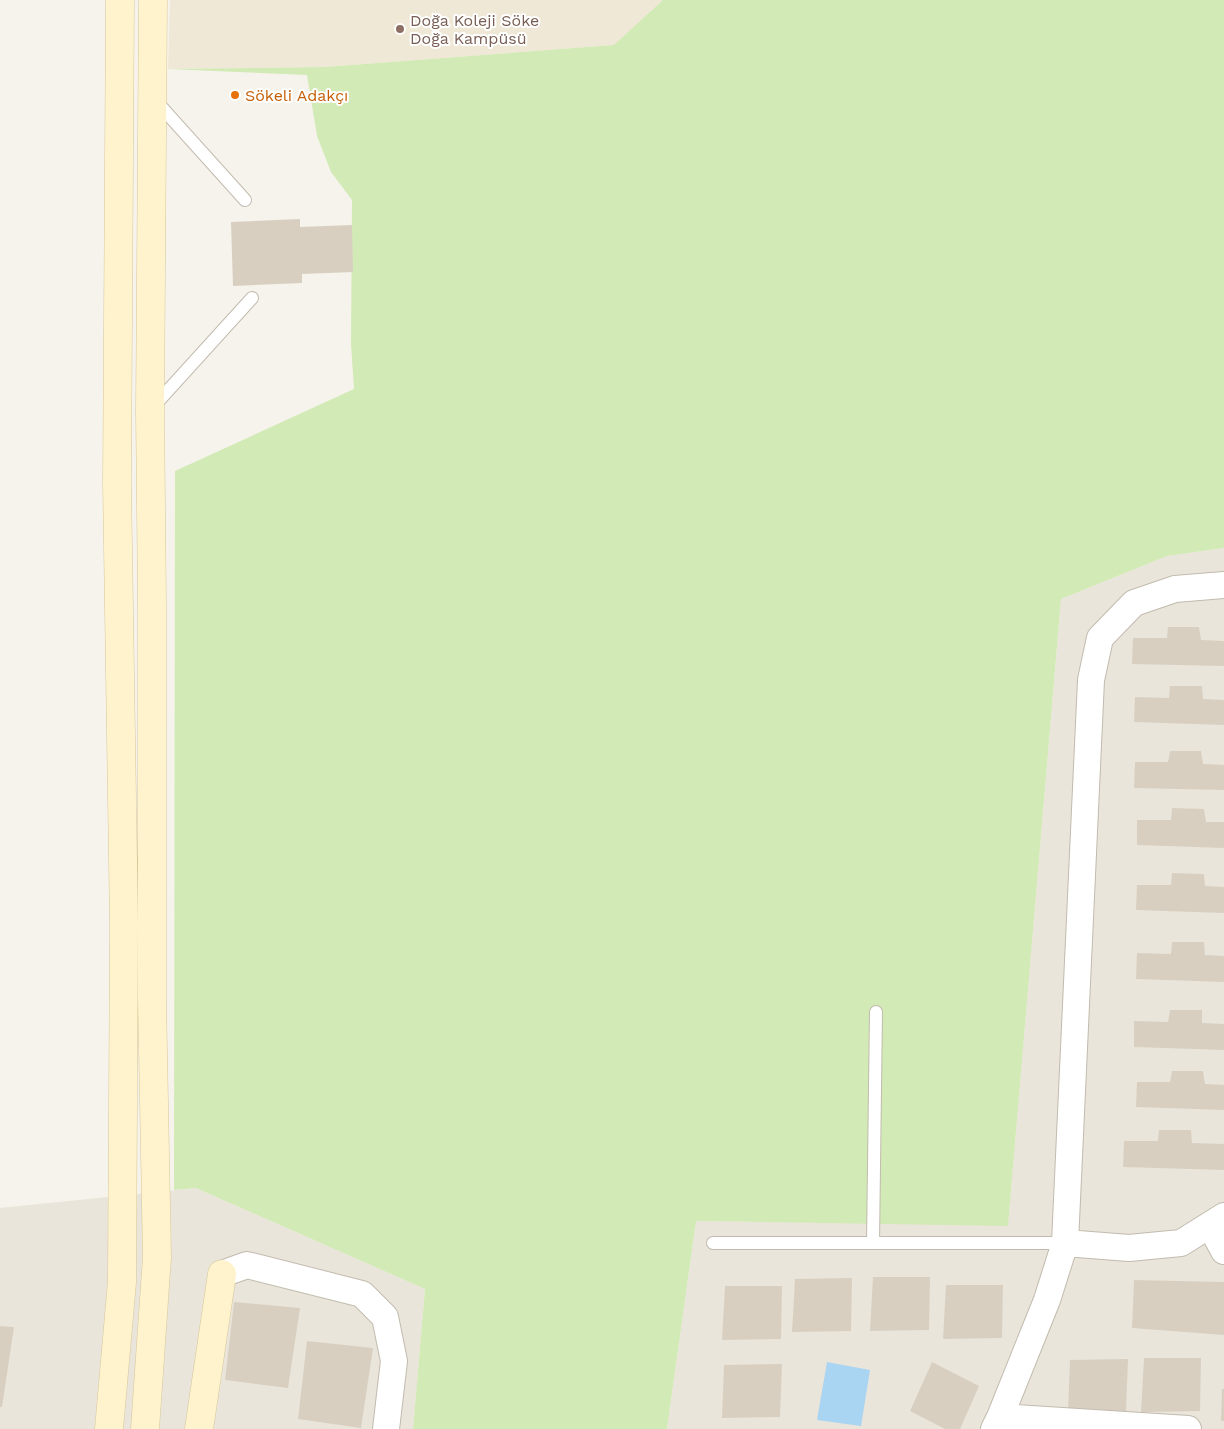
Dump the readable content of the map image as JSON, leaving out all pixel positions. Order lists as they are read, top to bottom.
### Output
{
  "places": ["Doğa Koleji Söke Doğa Kampüsü", "Sökeli Adakçı"]
}
